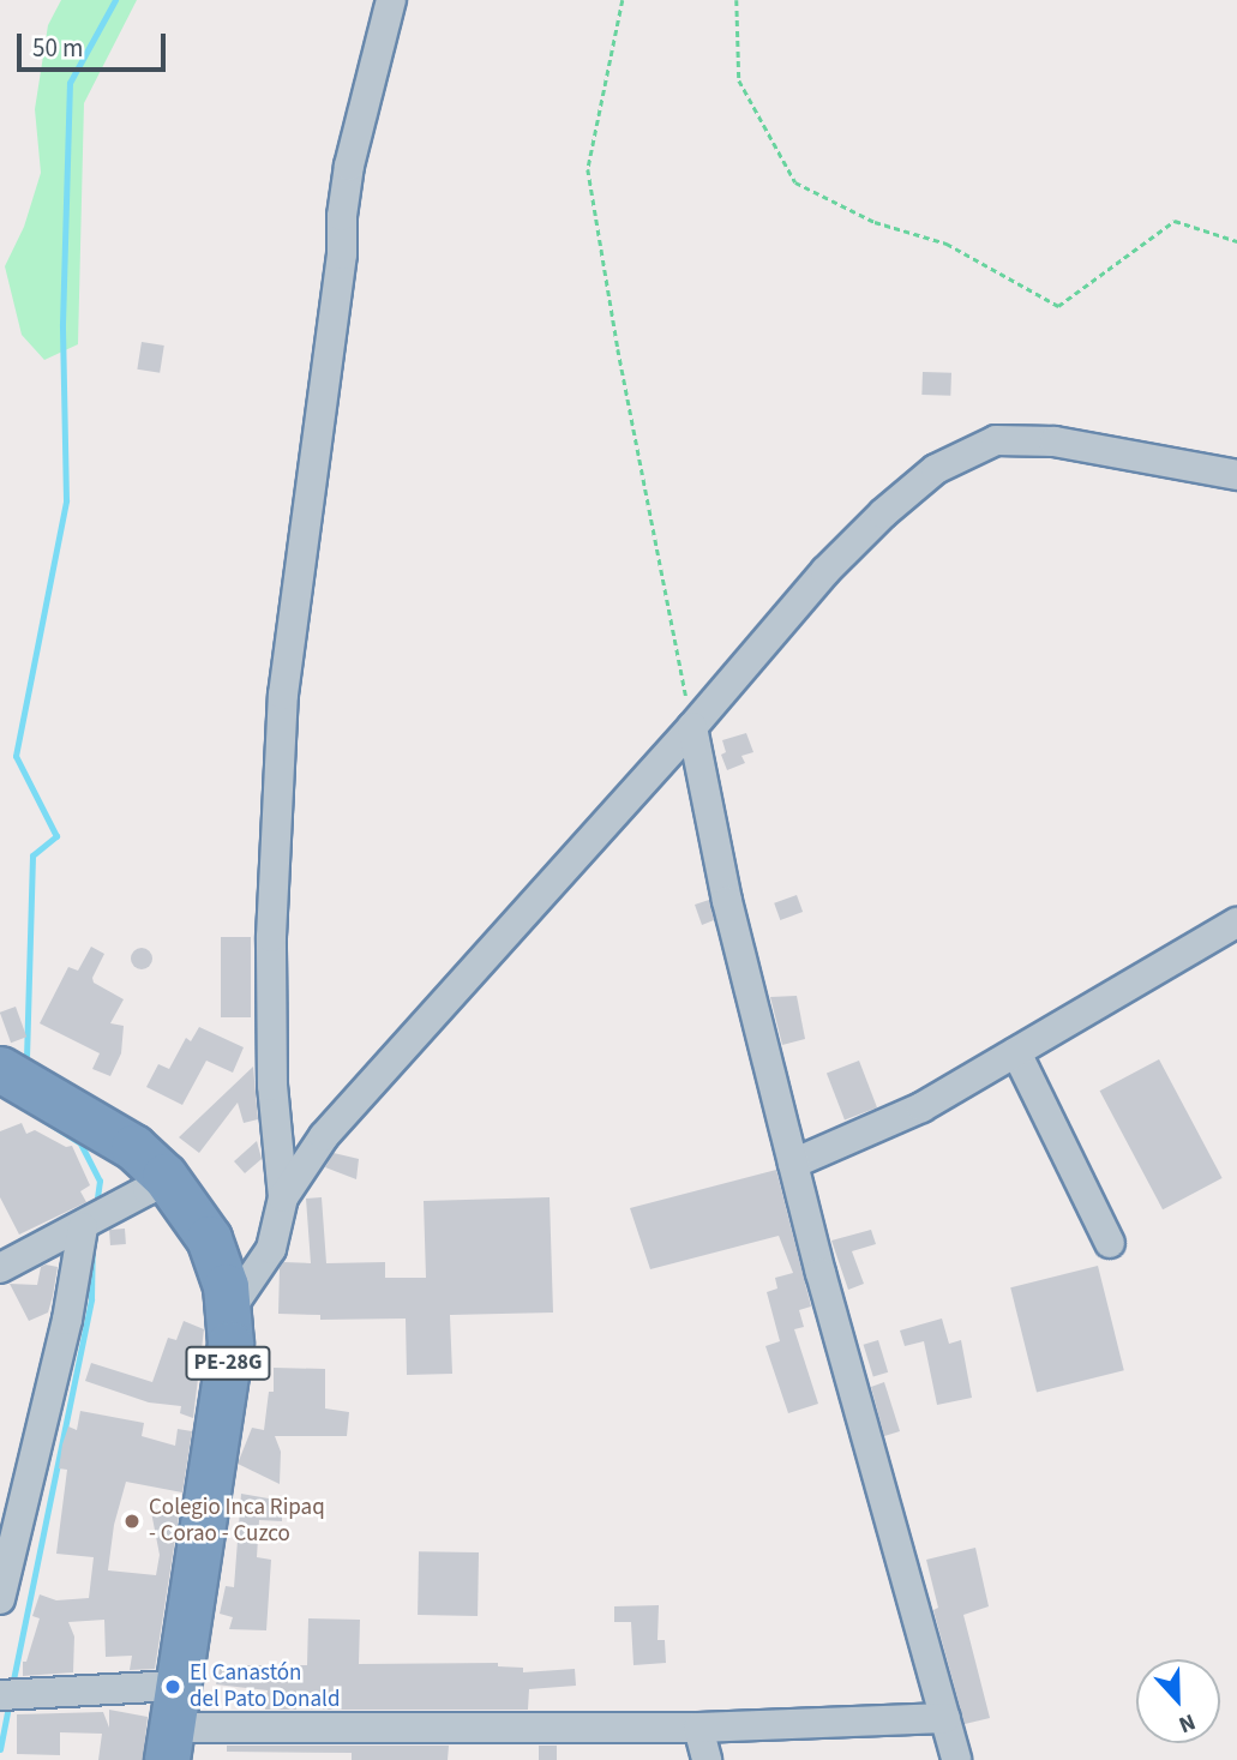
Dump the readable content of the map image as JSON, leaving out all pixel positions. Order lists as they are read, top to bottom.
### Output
{
  "streets": {
    "highway": ["PE-28G"]
  },
  "places": ["Colegio Inca Ripaq - Corao - Cuzco", "El Canastón del Pato Donald"],
  "scale_bar": "50 m",
  "north": "bottom"
}
